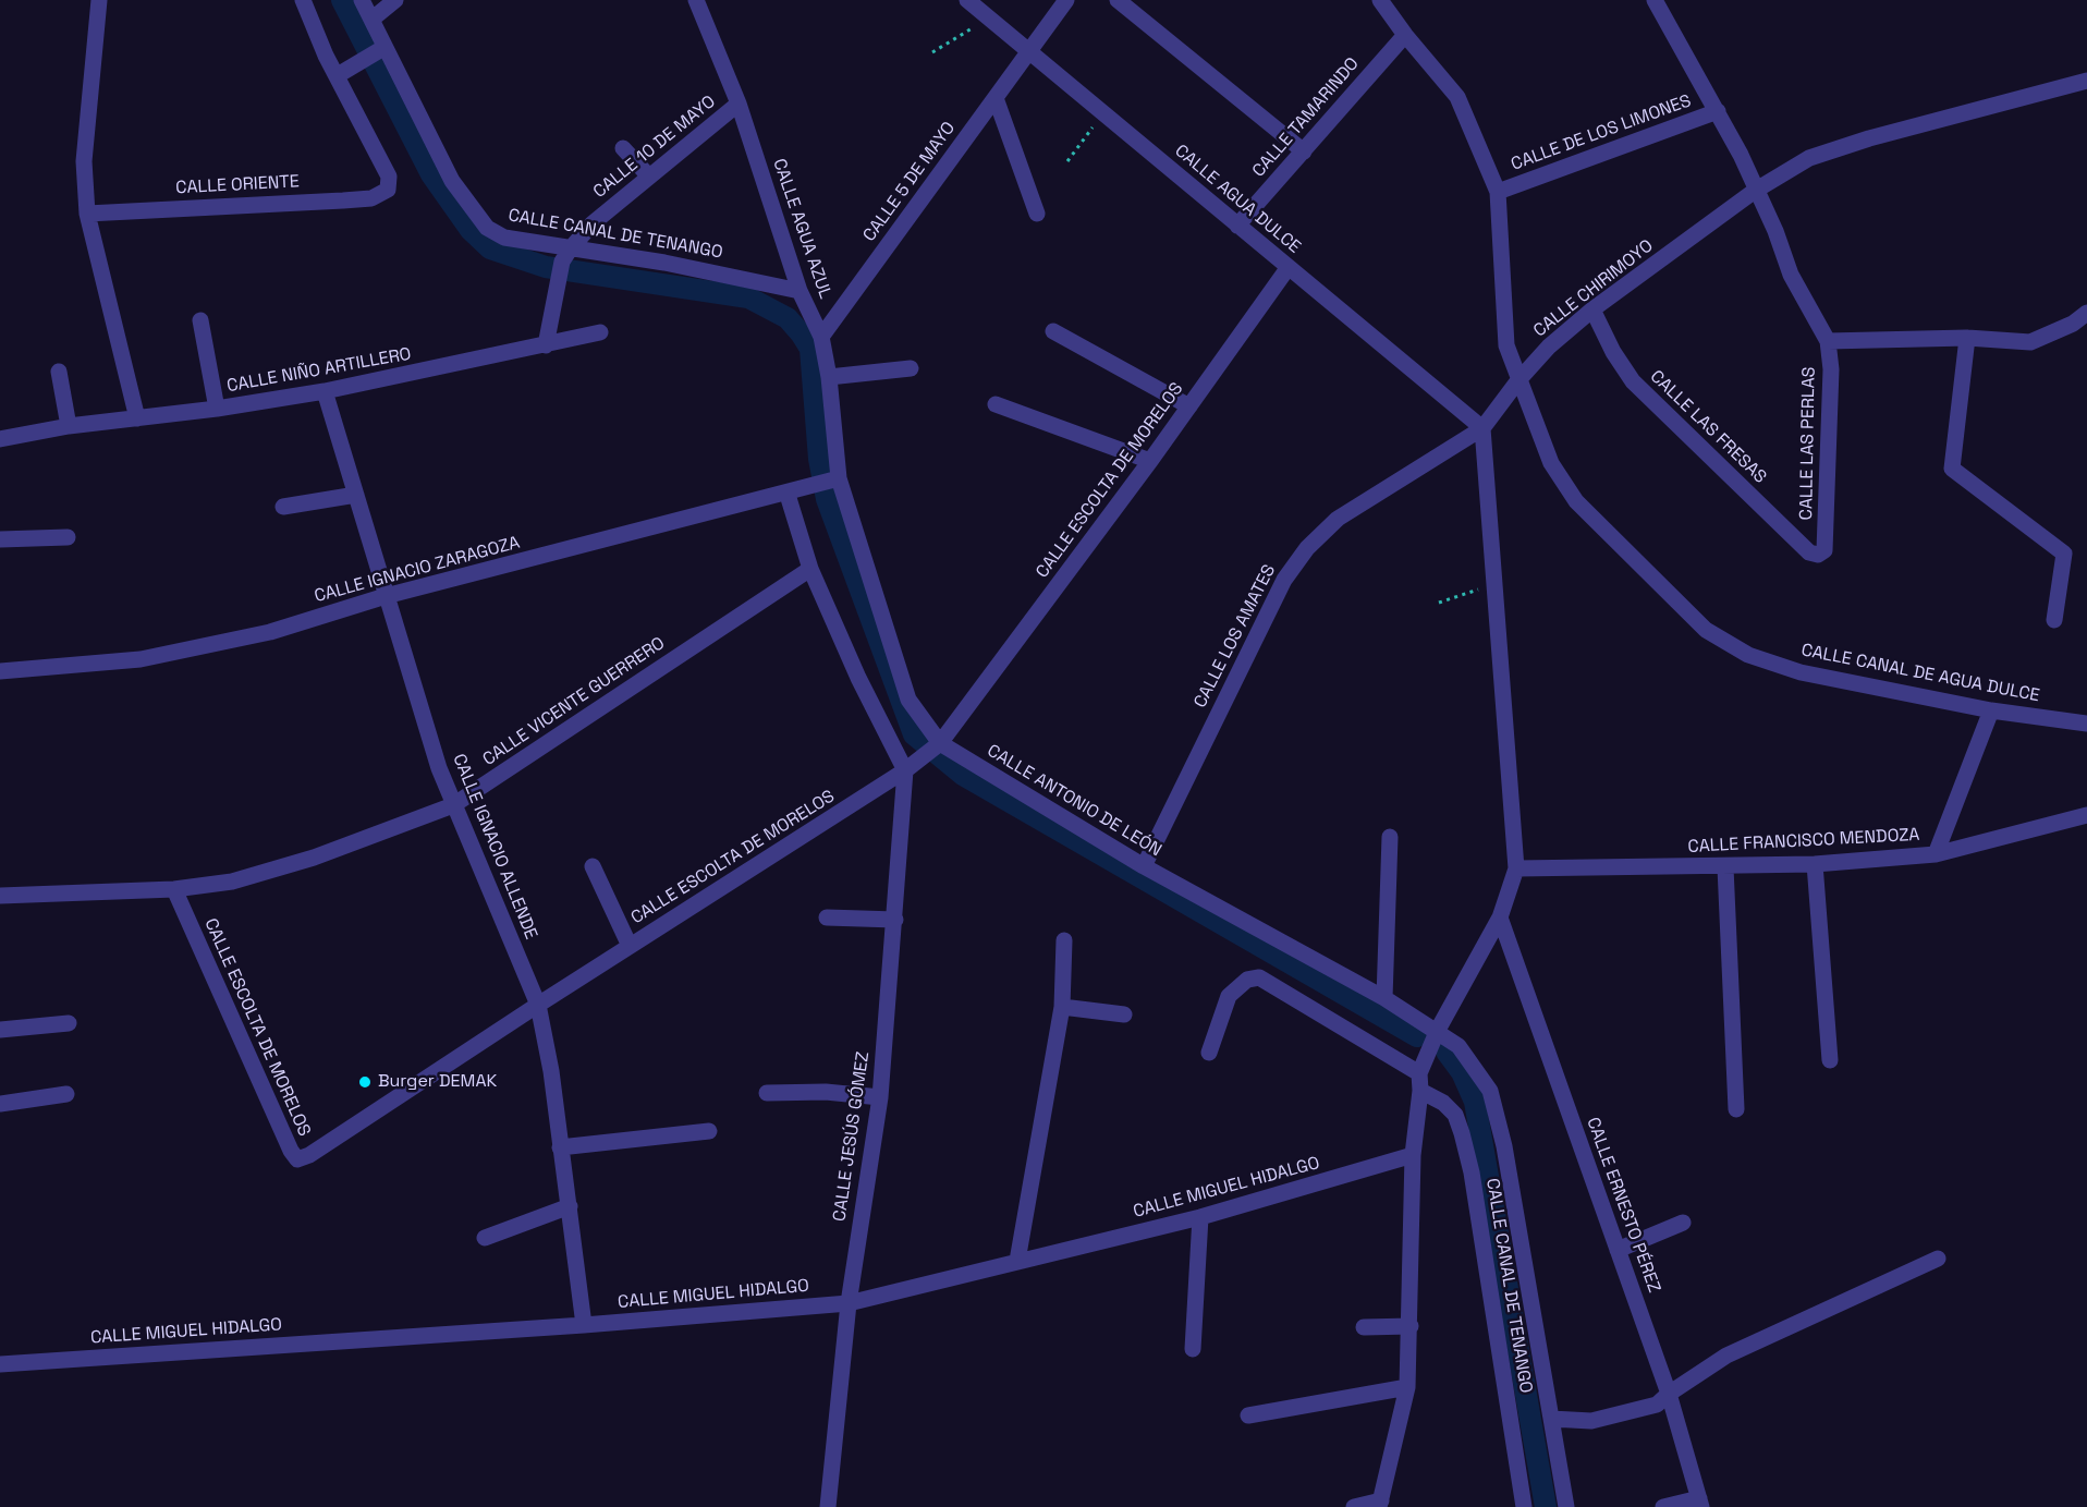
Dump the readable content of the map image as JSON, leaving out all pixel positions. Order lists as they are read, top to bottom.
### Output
{
  "streets": {
    "street": [
      "CALLE TAMARINDO",
      "CALLE DE LOS LIMONES",
      "CALLE 10 DE MAYO",
      "CALLE 5 DE MAYO",
      "CALLE ORIENTE",
      "CALLE AGUA DULCE",
      "CALLE AGUA AZUL",
      "CALLE CANAL DE TENANGO",
      "CALLE CHIRIMOYO",
      "CALLE NIÑO ARTILLERO",
      "CALLE LAS FRESAS",
      "CALLE LAS PERLAS",
      "CALLE ESCOLTA DE MORELOS",
      "CALLE IGNACIO ZARAGOZA",
      "CALLE LOS AMATES",
      "CALLE CANAL DE AGUA DULCE",
      "CALLE VICENTE GUERRERO",
      "CALLE ANTONIO DE LEÓN",
      "CALLE FRANCISCO MENDOZA",
      "CALLE IGNACIO ALLENDE",
      "CALLE JESÚS GÓMEZ",
      "CALLE MIGUEL HIDALGO",
      "CALLE ERNESTO PÉREZ"
    ]
  },
  "crossings": [
    ["CALLE TAMARINDO", "CALLE AGUA DULCE"],
    ["CALLE TAMARINDO", "CALLE CANAL DE AGUA DULCE"],
    ["CALLE DE LOS LIMONES", "CALLE LAS PERLAS"],
    ["CALLE DE LOS LIMONES", "CALLE CANAL DE AGUA DULCE"],
    ["CALLE 10 DE MAYO", "CALLE AGUA AZUL"],
    ["CALLE 10 DE MAYO", "CALLE CANAL DE TENANGO"],
    ["CALLE 5 DE MAYO", "CALLE AGUA DULCE"],
    ["CALLE 5 DE MAYO", "CALLE AGUA AZUL"],
    ["CALLE AGUA DULCE", "CALLE CHIRIMOYO"],
    ["CALLE AGUA DULCE", "CALLE ESCOLTA DE MORELOS"],
    ["CALLE AGUA DULCE", "CALLE LOS AMATES"],
    ["CALLE AGUA AZUL", "CALLE CANAL DE TENANGO"],
    ["CALLE AGUA AZUL", "CALLE IGNACIO ZARAGOZA"],
    ["CALLE AGUA AZUL", "CALLE ANTONIO DE LEÓN"],
    ["CALLE CHIRIMOYO", "CALLE LAS FRESAS"],
    ["CALLE CHIRIMOYO", "CALLE LAS PERLAS"],
    ["CALLE CHIRIMOYO", "CALLE LOS AMATES"],
    ["CALLE CHIRIMOYO", "CALLE CANAL DE AGUA DULCE"],
    ["CALLE NIÑO ARTILLERO", "CALLE IGNACIO ALLENDE"],
    ["CALLE LAS FRESAS", "CALLE LAS PERLAS"],
    ["CALLE ESCOLTA DE MORELOS", "CALLE VICENTE GUERRERO"],
    ["CALLE ESCOLTA DE MORELOS", "CALLE ANTONIO DE LEÓN"],
    ["CALLE ESCOLTA DE MORELOS", "CALLE IGNACIO ALLENDE"],
    ["CALLE ESCOLTA DE MORELOS", "CALLE JESÚS GÓMEZ"],
    ["CALLE IGNACIO ZARAGOZA", "CALLE ANTONIO DE LEÓN"],
    ["CALLE IGNACIO ZARAGOZA", "CALLE IGNACIO ALLENDE"],
    ["CALLE LOS AMATES", "CALLE ANTONIO DE LEÓN"],
    ["CALLE VICENTE GUERRERO", "CALLE IGNACIO ALLENDE"],
    ["CALLE IGNACIO ALLENDE", "CALLE MIGUEL HIDALGO"],
    ["CALLE JESÚS GÓMEZ", "CALLE MIGUEL HIDALGO"]
  ],
  "places": ["Burger DEMAK"]
}
